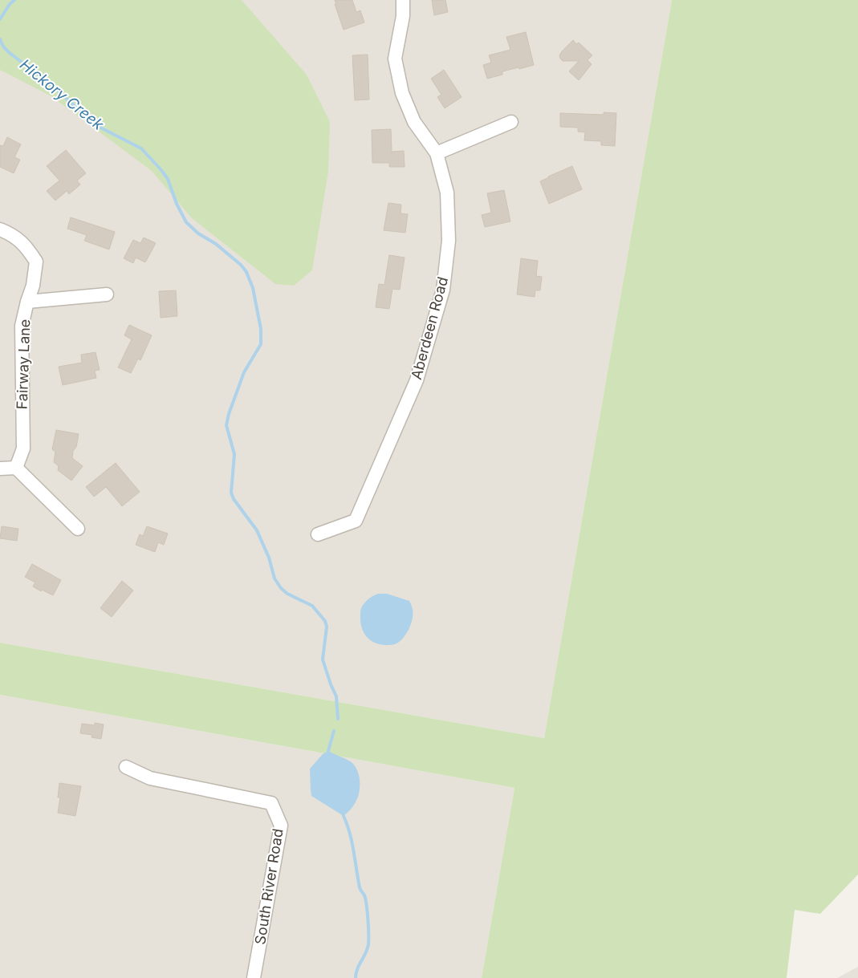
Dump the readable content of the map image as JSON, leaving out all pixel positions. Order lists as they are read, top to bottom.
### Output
{
  "streets": {
    "street": ["Aberdeen Road", "Fairway Lane", "South River Road"]
  },
  "water": ["Hickory Creek"]
}
